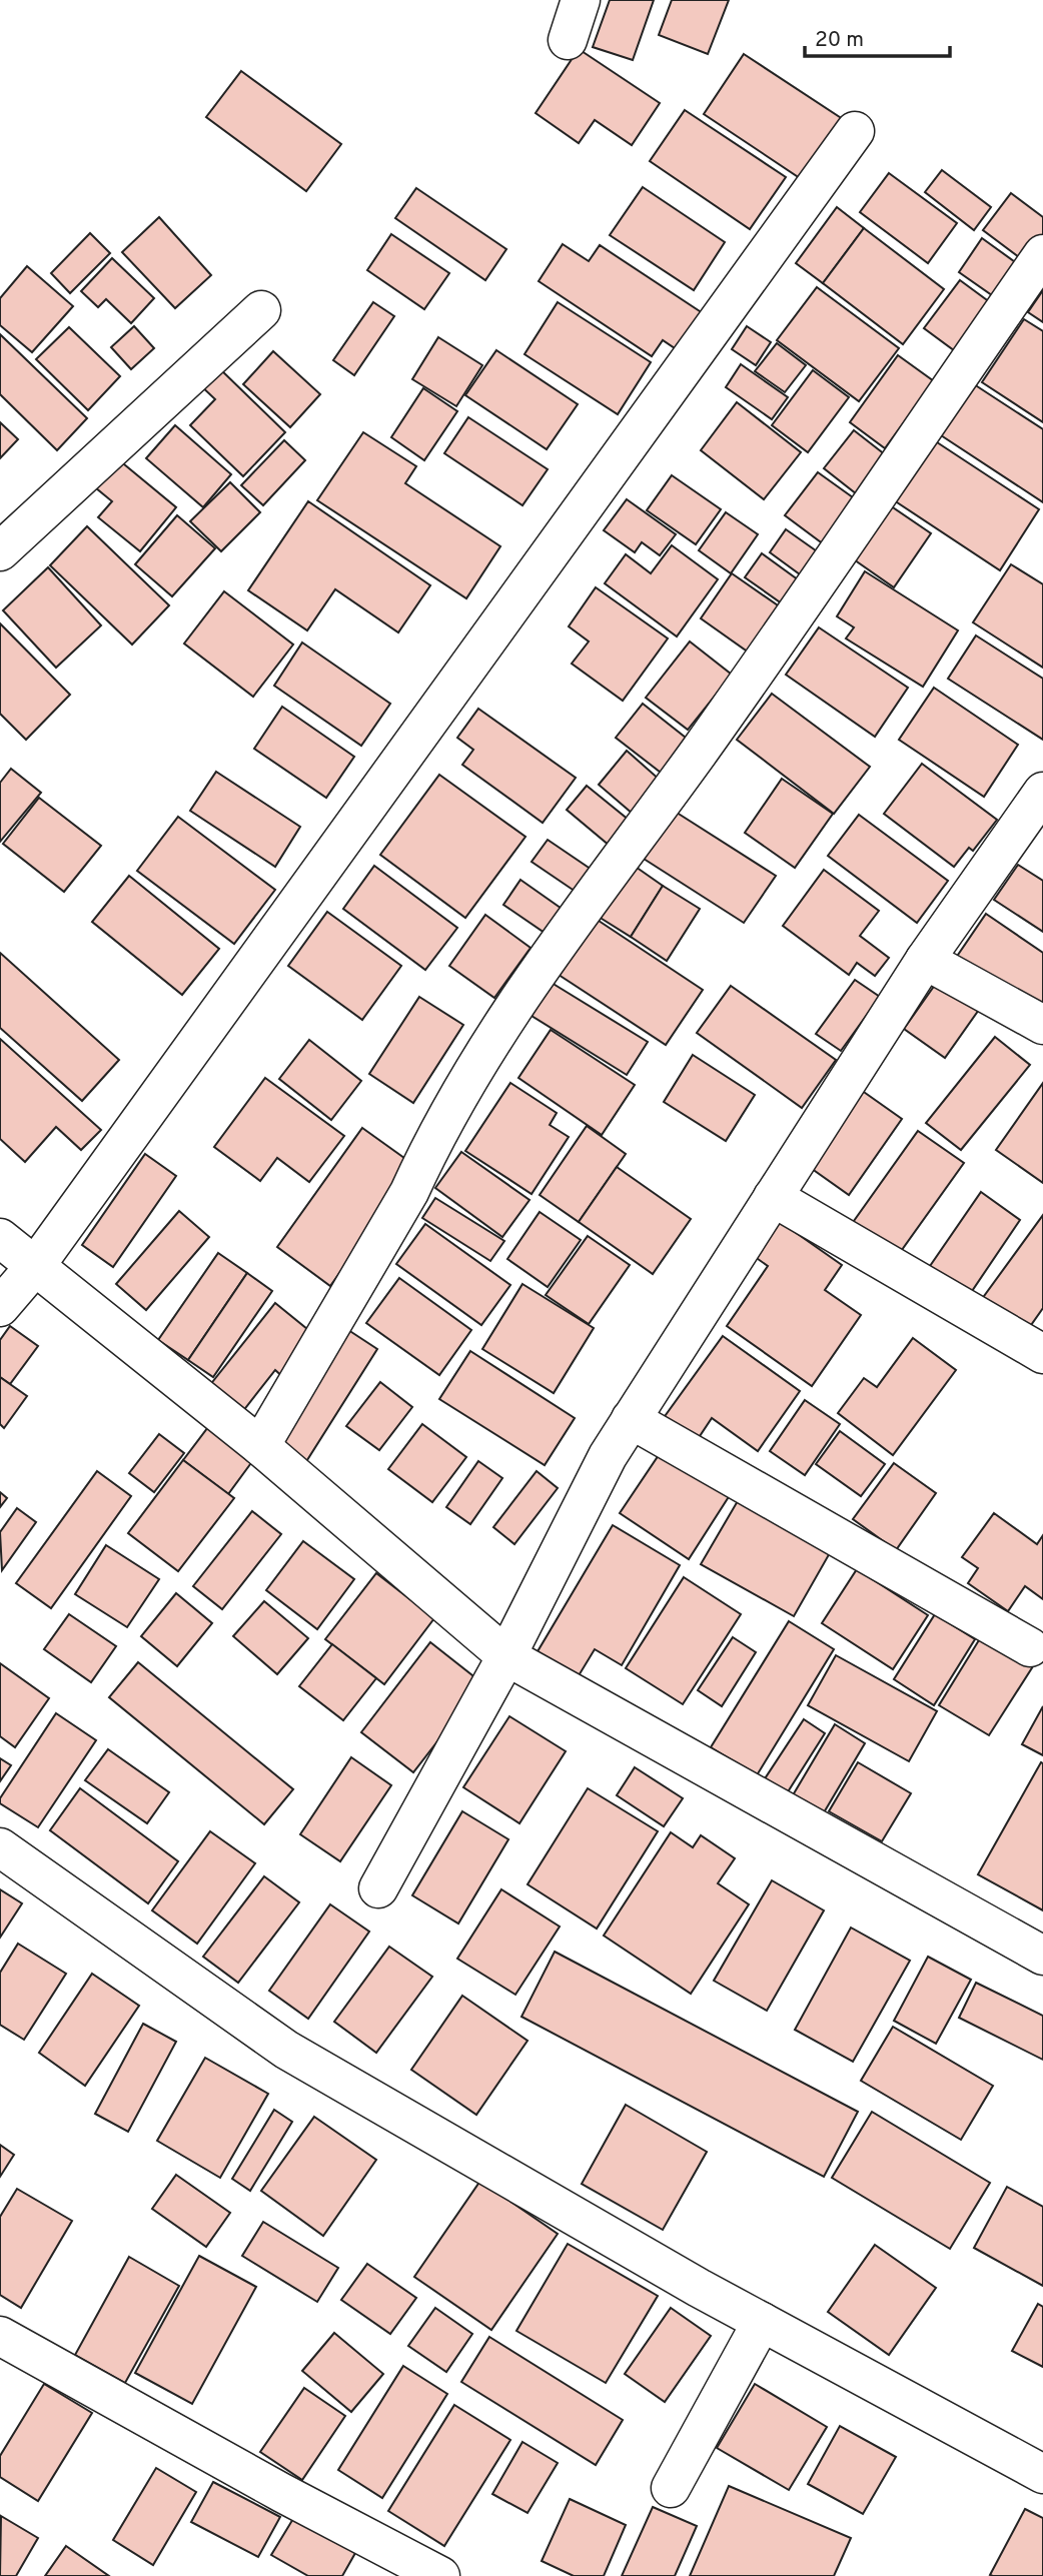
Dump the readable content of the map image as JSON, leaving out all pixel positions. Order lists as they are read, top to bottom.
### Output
{
  "scale_bar": "20 m"
}
